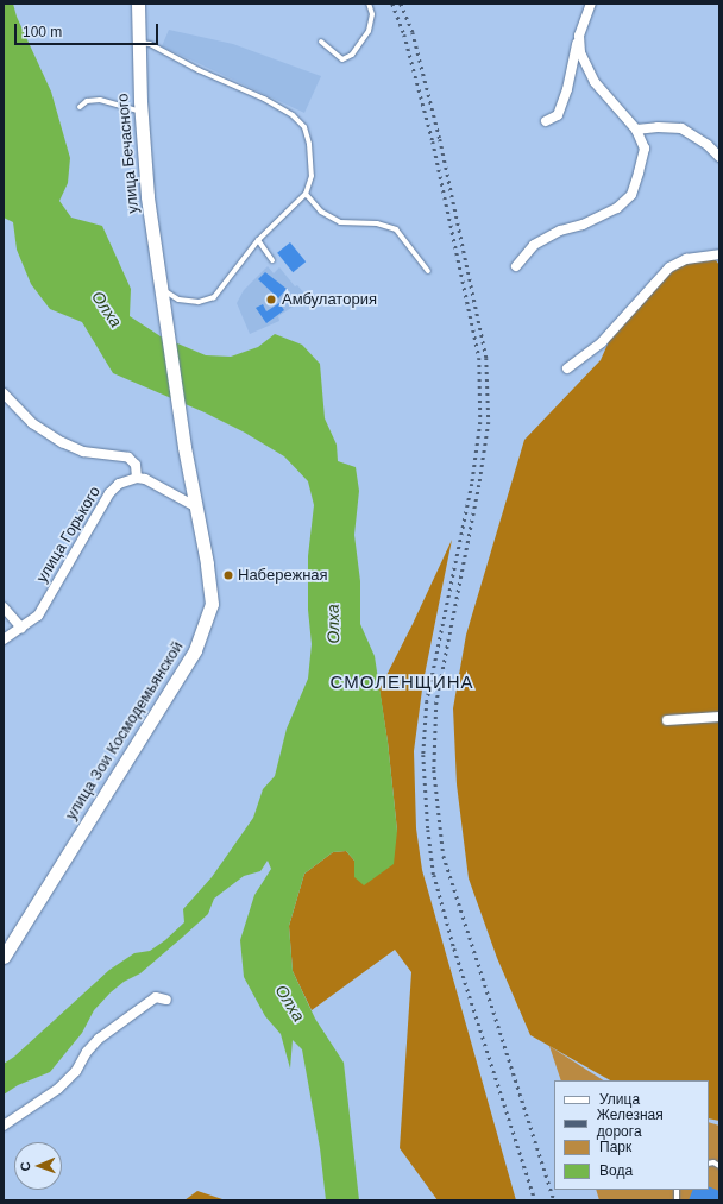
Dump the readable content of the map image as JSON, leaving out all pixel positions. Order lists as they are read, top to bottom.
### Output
{
  "streets": {
    "main road": ["улица Бечасного", "улица Зои Космодемьянской"],
    "street": ["улица Горького"]
  },
  "crossings": [
    ["улица Бечасного", "улица Зои Космодемьянской"]
  ],
  "districts": ["СМОЛЕНЩИНА"],
  "water": ["Олха"],
  "places": ["Амбулатория", "Набережная"],
  "legend": [
    "Улица",
    "Железная дорога",
    "Парк",
    "Вода"
  ],
  "scale_bar": "100 m",
  "north": "left"
}
